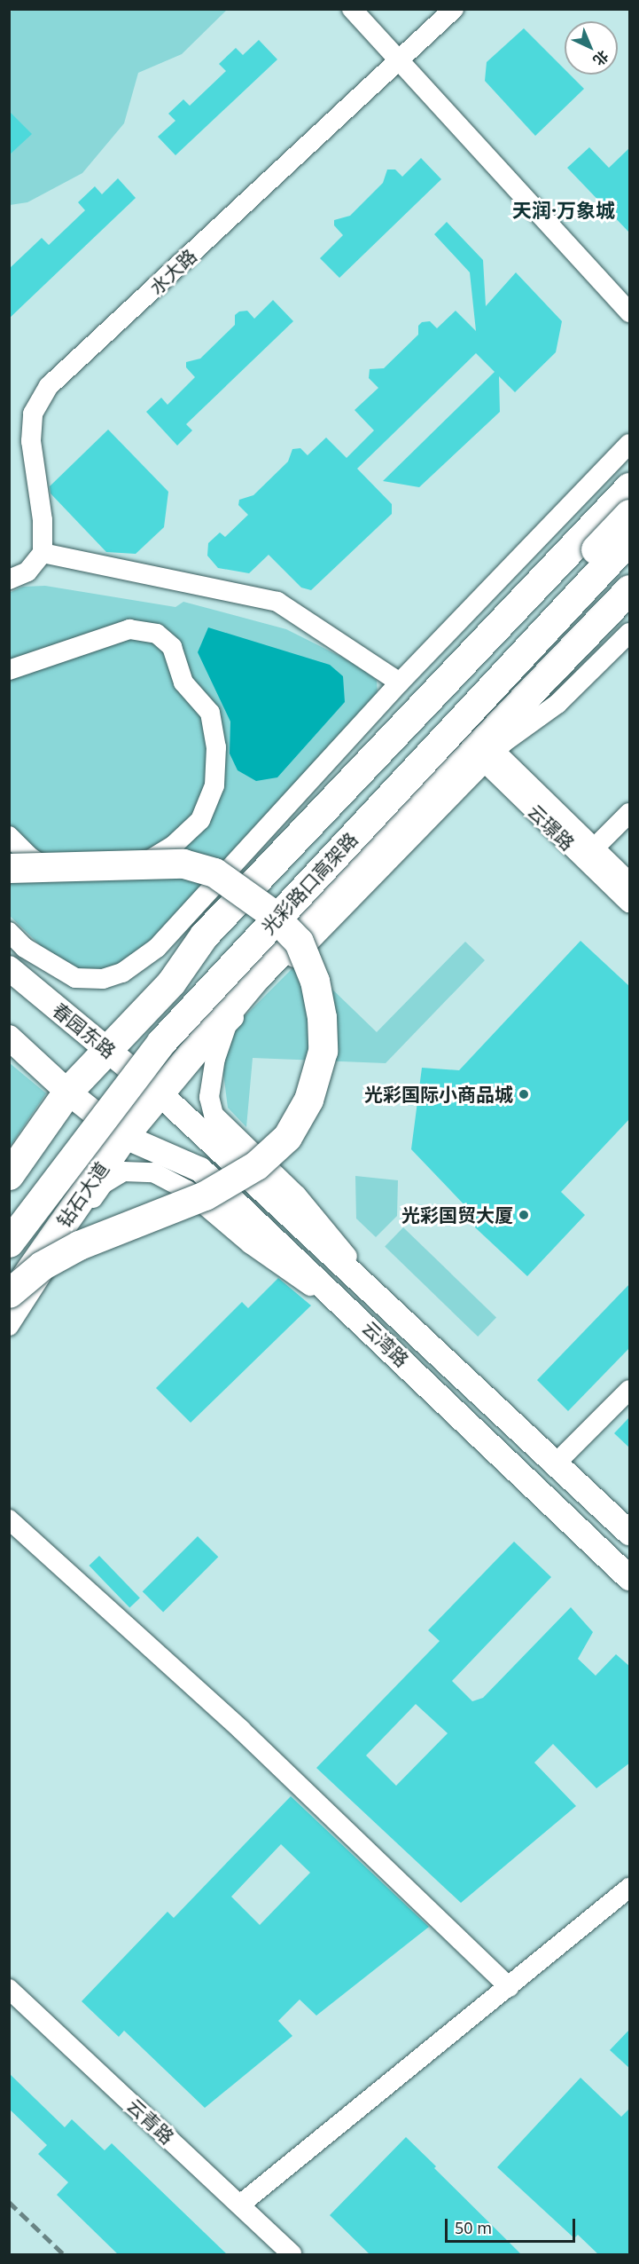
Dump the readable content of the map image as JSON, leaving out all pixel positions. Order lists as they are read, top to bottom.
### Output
{
  "streets": {
    "highway": ["光彩路口高架路", "钻石大道"],
    "main road": ["春园东路", "云湾路"],
    "street": ["水大路", "云璟路", "云青路"]
  },
  "crossings": [
    ["云璟路", "钻石大道"],
    ["春园东路", "钻石大道"],
    ["春园东路", "云湾路"],
    ["钻石大道", "云湾路"]
  ],
  "districts": ["天润·万象城"],
  "places": ["光彩国际小商品城", "光彩国贸大厦"],
  "scale_bar": "50 m",
  "north": "bottom right"
}
